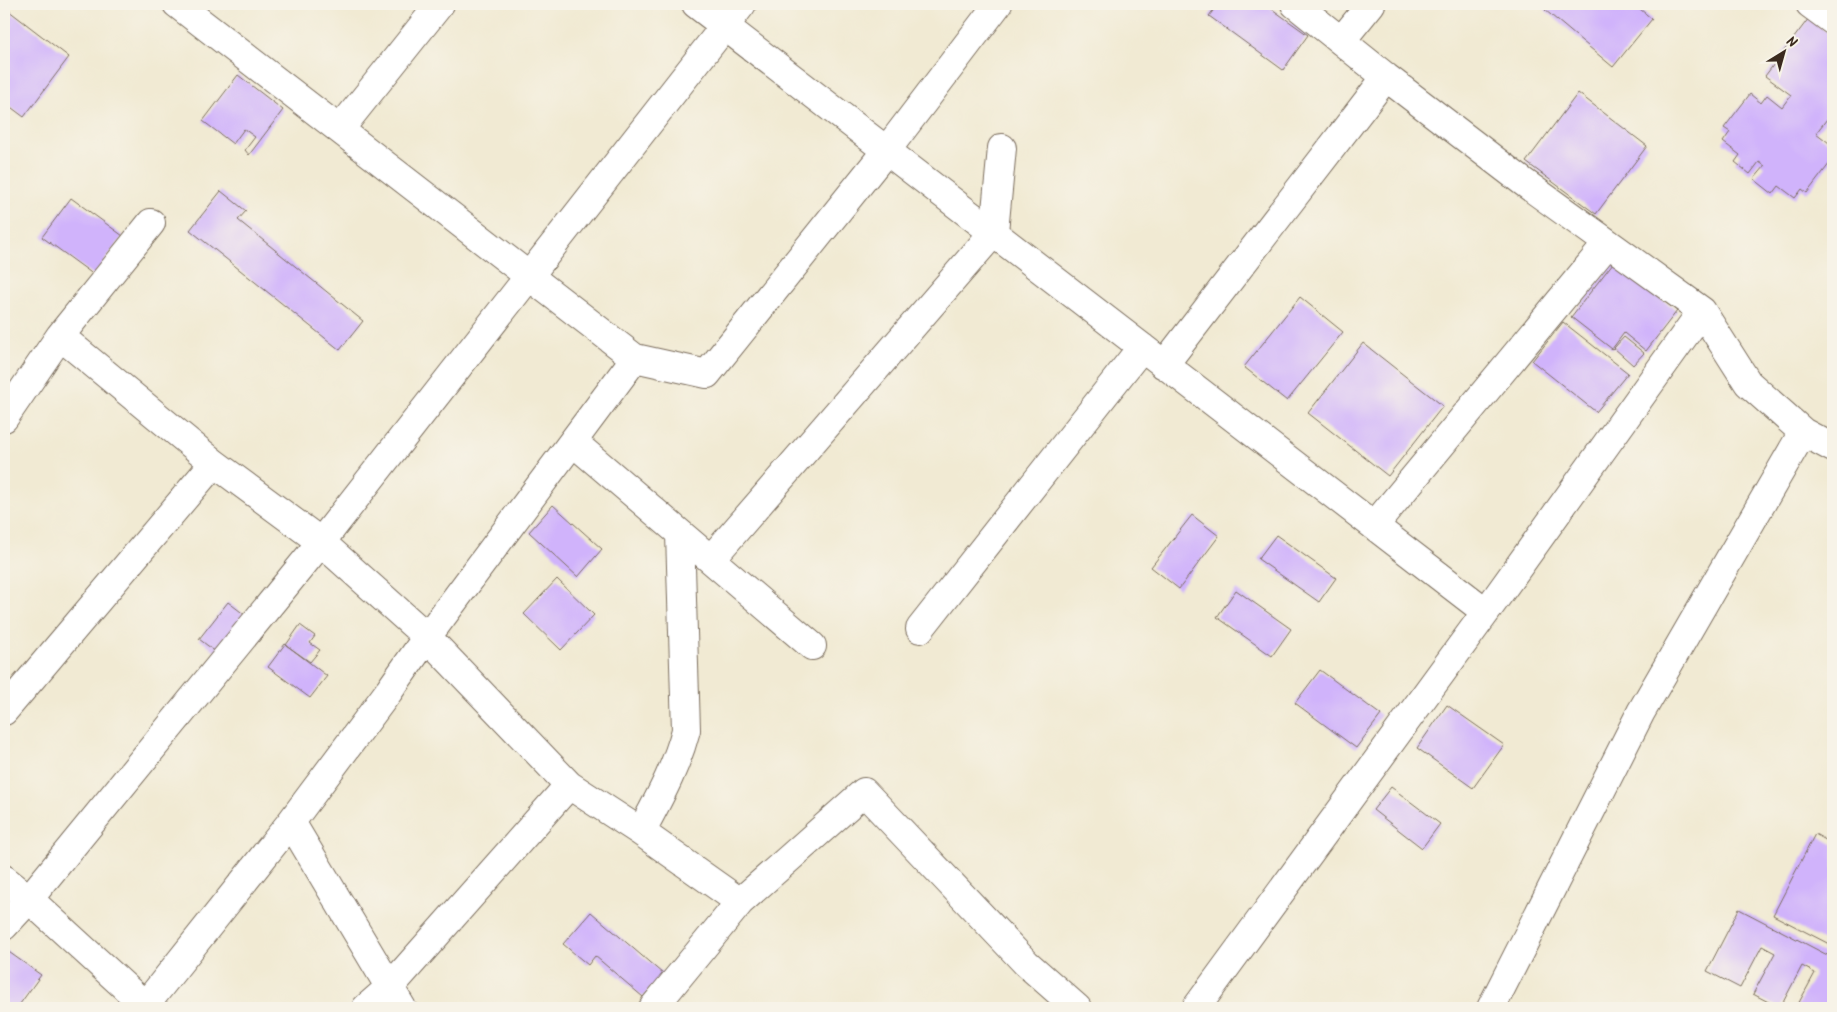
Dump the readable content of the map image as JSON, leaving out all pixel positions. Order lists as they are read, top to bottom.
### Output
{
  "north": "top right"
}
